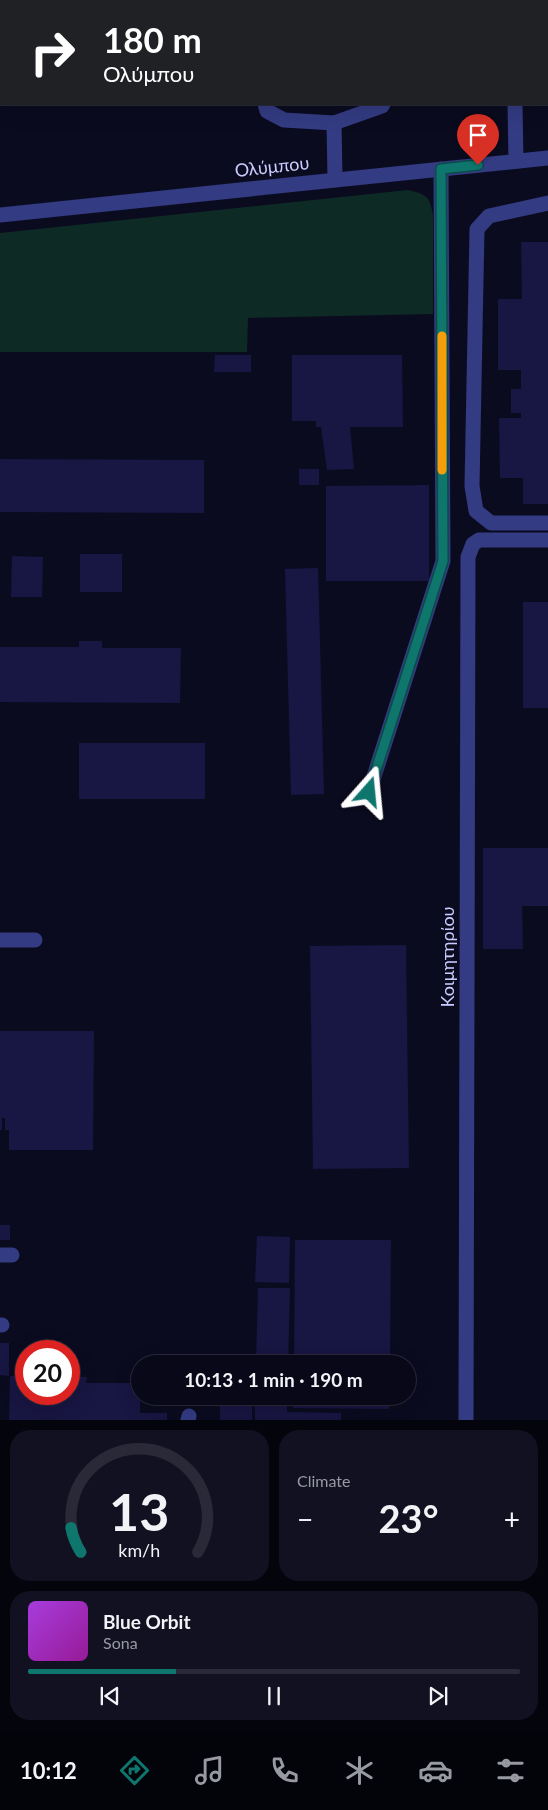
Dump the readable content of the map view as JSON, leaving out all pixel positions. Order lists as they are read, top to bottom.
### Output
{
  "streets": {
    "street": ["Ολύμπου", "Κοιμητηρίου"]
  },
  "page": {
    "turn": ["180 m", "Ολύμπου"],
    "limit": "20",
    "trip": "10:13 · 1 min · 190 m",
    "tile": "Climate",
    "heat": ["−", "23°", "+"],
    "song": ["Blue Orbit", "Sona"],
    "tabs": "10:12",
    "gauge": ["13", "km/h"]
  }
}
